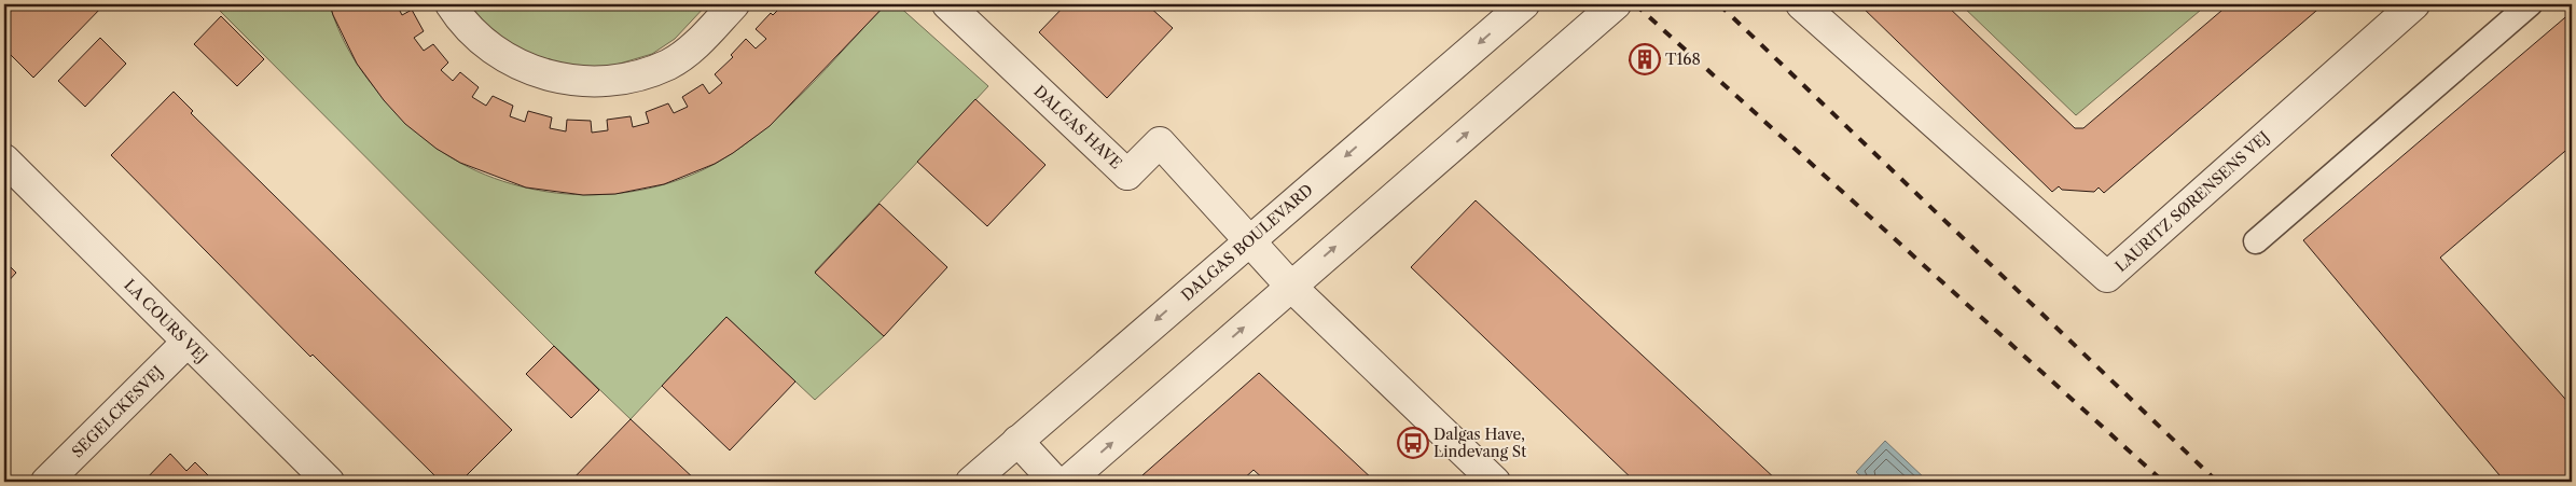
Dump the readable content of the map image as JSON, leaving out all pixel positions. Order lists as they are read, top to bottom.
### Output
{
  "streets": {
    "street": [
      "DALGAS HAVE",
      "LAURITZ SØRENSENS VEJ",
      "DALGAS BOULEVARD",
      "LA COURS VEJ",
      "SEGELCKESVEJ"
    ]
  },
  "crossings": [
    ["DALGAS HAVE", "DALGAS BOULEVARD"],
    ["LA COURS VEJ", "SEGELCKESVEJ"]
  ],
  "places": {
    "building": ["T168"],
    "bus stop": ["Dalgas Have, Lindevang St"]
  }
}
